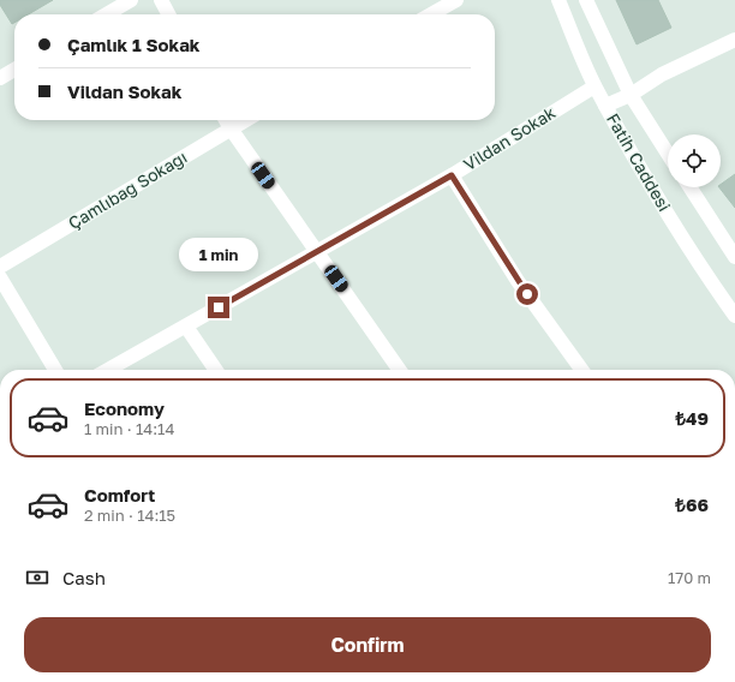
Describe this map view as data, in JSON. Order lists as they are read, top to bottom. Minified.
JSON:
{"streets":{"street":["Vildan Sokak","Fatih Caddesi","Çamlıbağ Sokağı"]},"crossings":[["Vildan Sokak","Fatih Caddesi"]],"page":{"banner":["Çamlık 1 Sokak","Vildan Sokak"],"bubble":"1 min","list":[{"name":"Economy","note":"1 min · 14:14","value":"₺49"},{"name":"Comfort","note":"2 min · 14:15","value":"₺66"}],"pay":["Cash","170 m"],"buttons":"Confirm"}}
